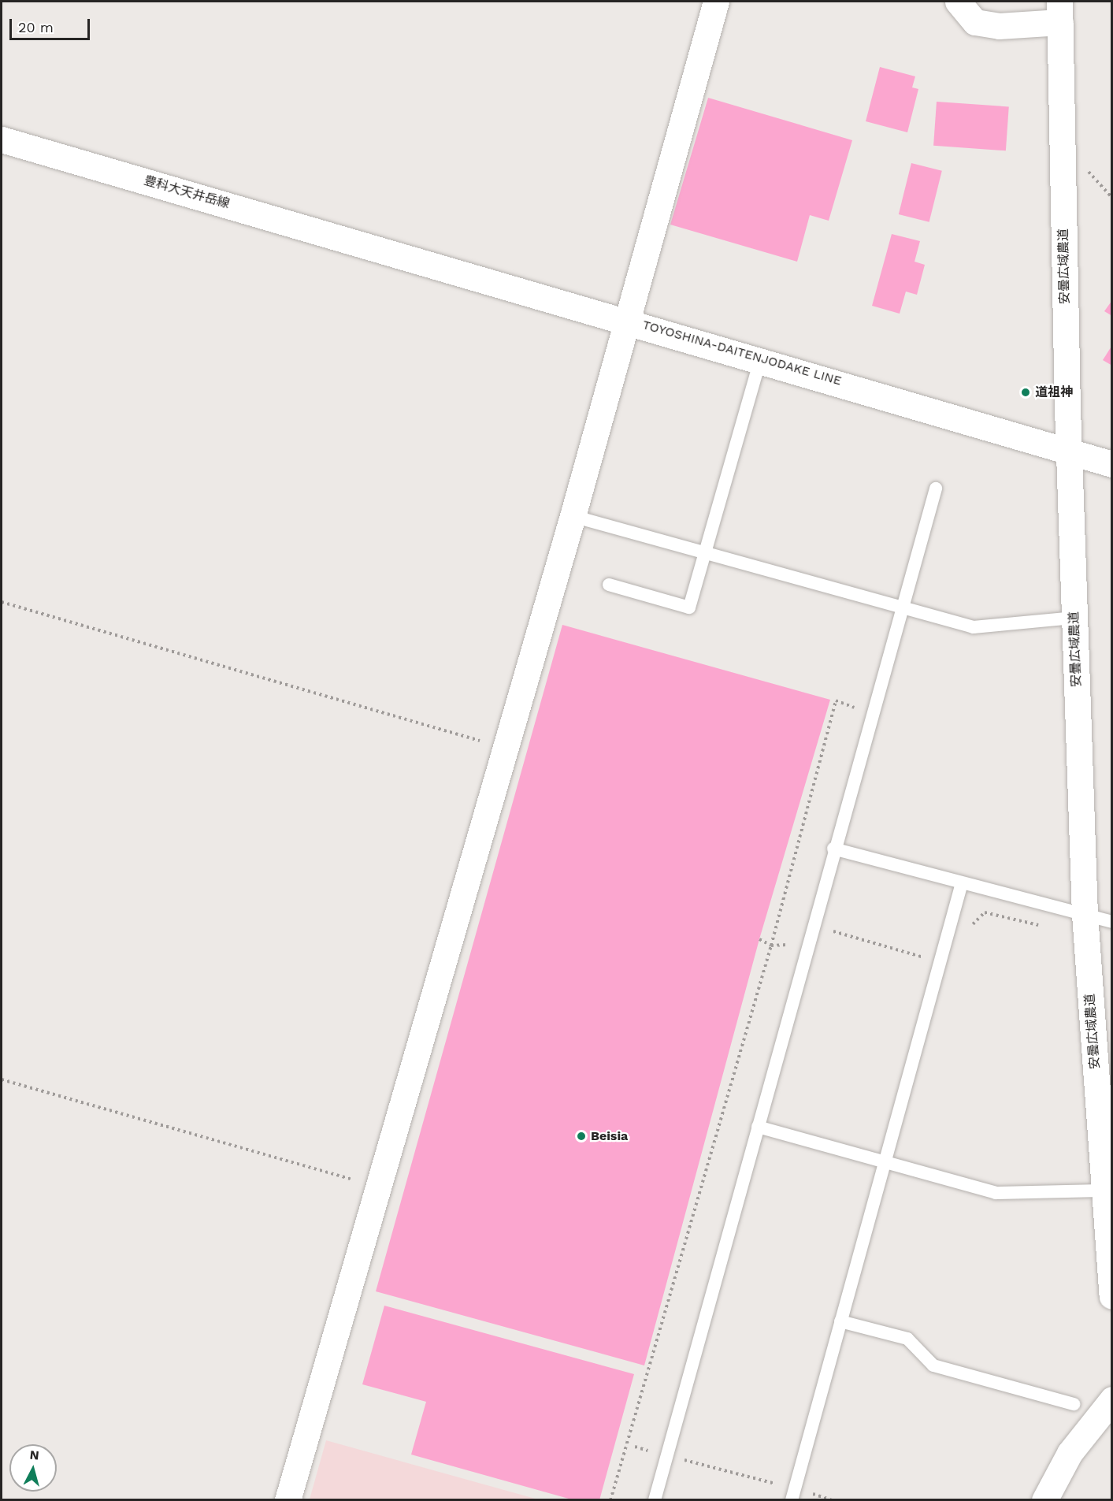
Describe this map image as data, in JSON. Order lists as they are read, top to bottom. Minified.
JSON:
{"streets":{"street":["豊科大天井岳線","安曇広域農道","TOYOSHINA-DAITENJODAKE LINE"]},"crossings":[["豊科大天井岳線","TOYOSHINA-DAITENJODAKE LINE"],["安曇広域農道","TOYOSHINA-DAITENJODAKE LINE"]],"places":["道祖神","Beisia"],"scale_bar":"20 m","north":"top"}
